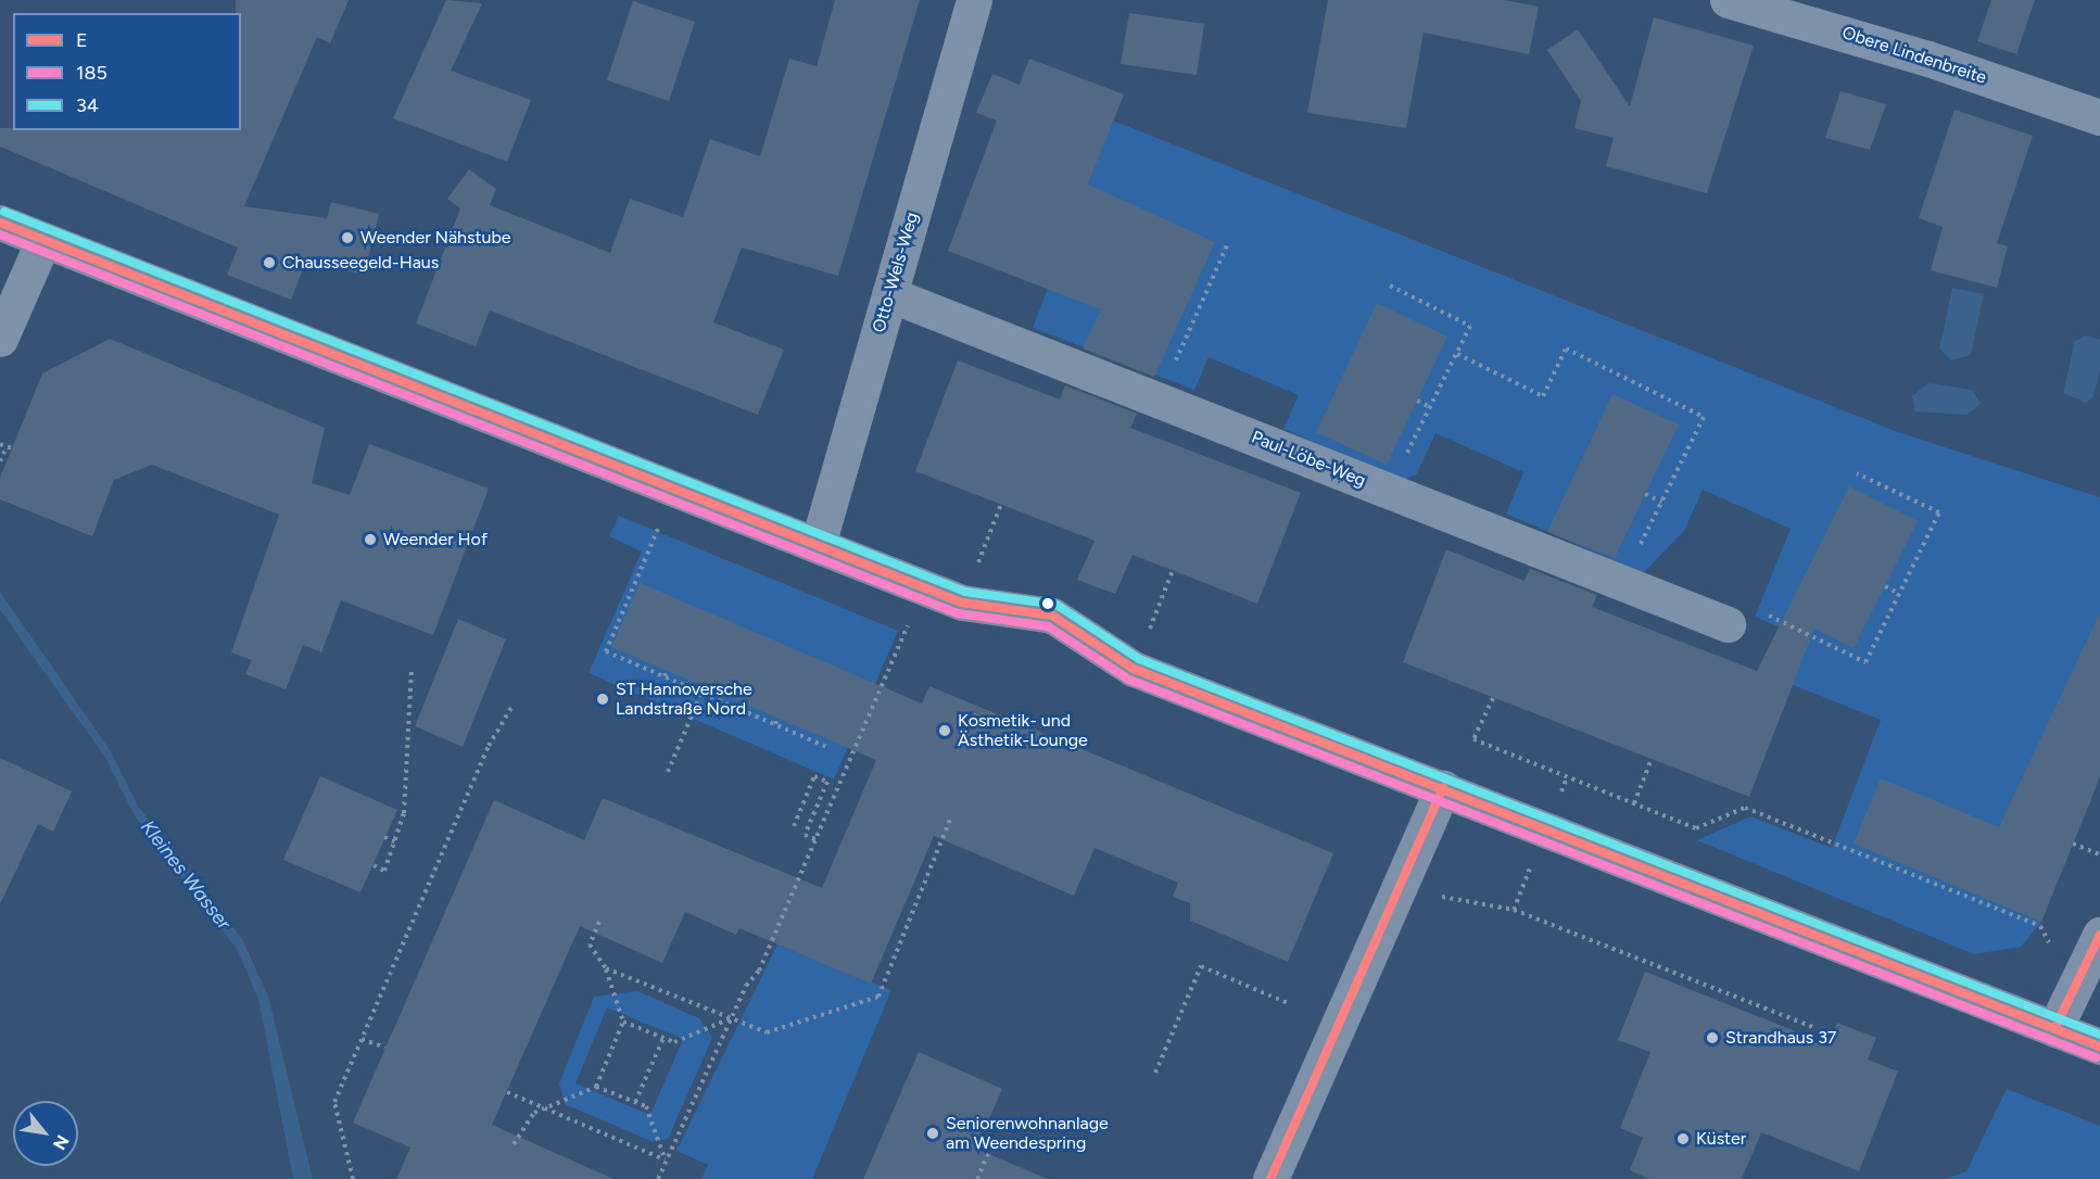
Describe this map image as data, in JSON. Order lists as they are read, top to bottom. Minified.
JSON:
{"streets":{"street":["Obere Lindenbreite","Otto-Wels-Weg","Paul-Löbe-Weg"]},"crossings":[["Otto-Wels-Weg","Paul-Löbe-Weg"]],"water":["Kleines Wasser"],"places":["Weender Nähstube","Chausseegeld-Haus","Weender Hof","ST Hannoversche Landstraße Nord","Kosmetik- und Ästhetik-Lounge","Strandhaus 37","Seniorenwohnanlage am Weendespring","Küster"],"lines":["transit line 34","transit line E","transit line 185"],"legend":["E","185","34"],"north":"bottom right"}
